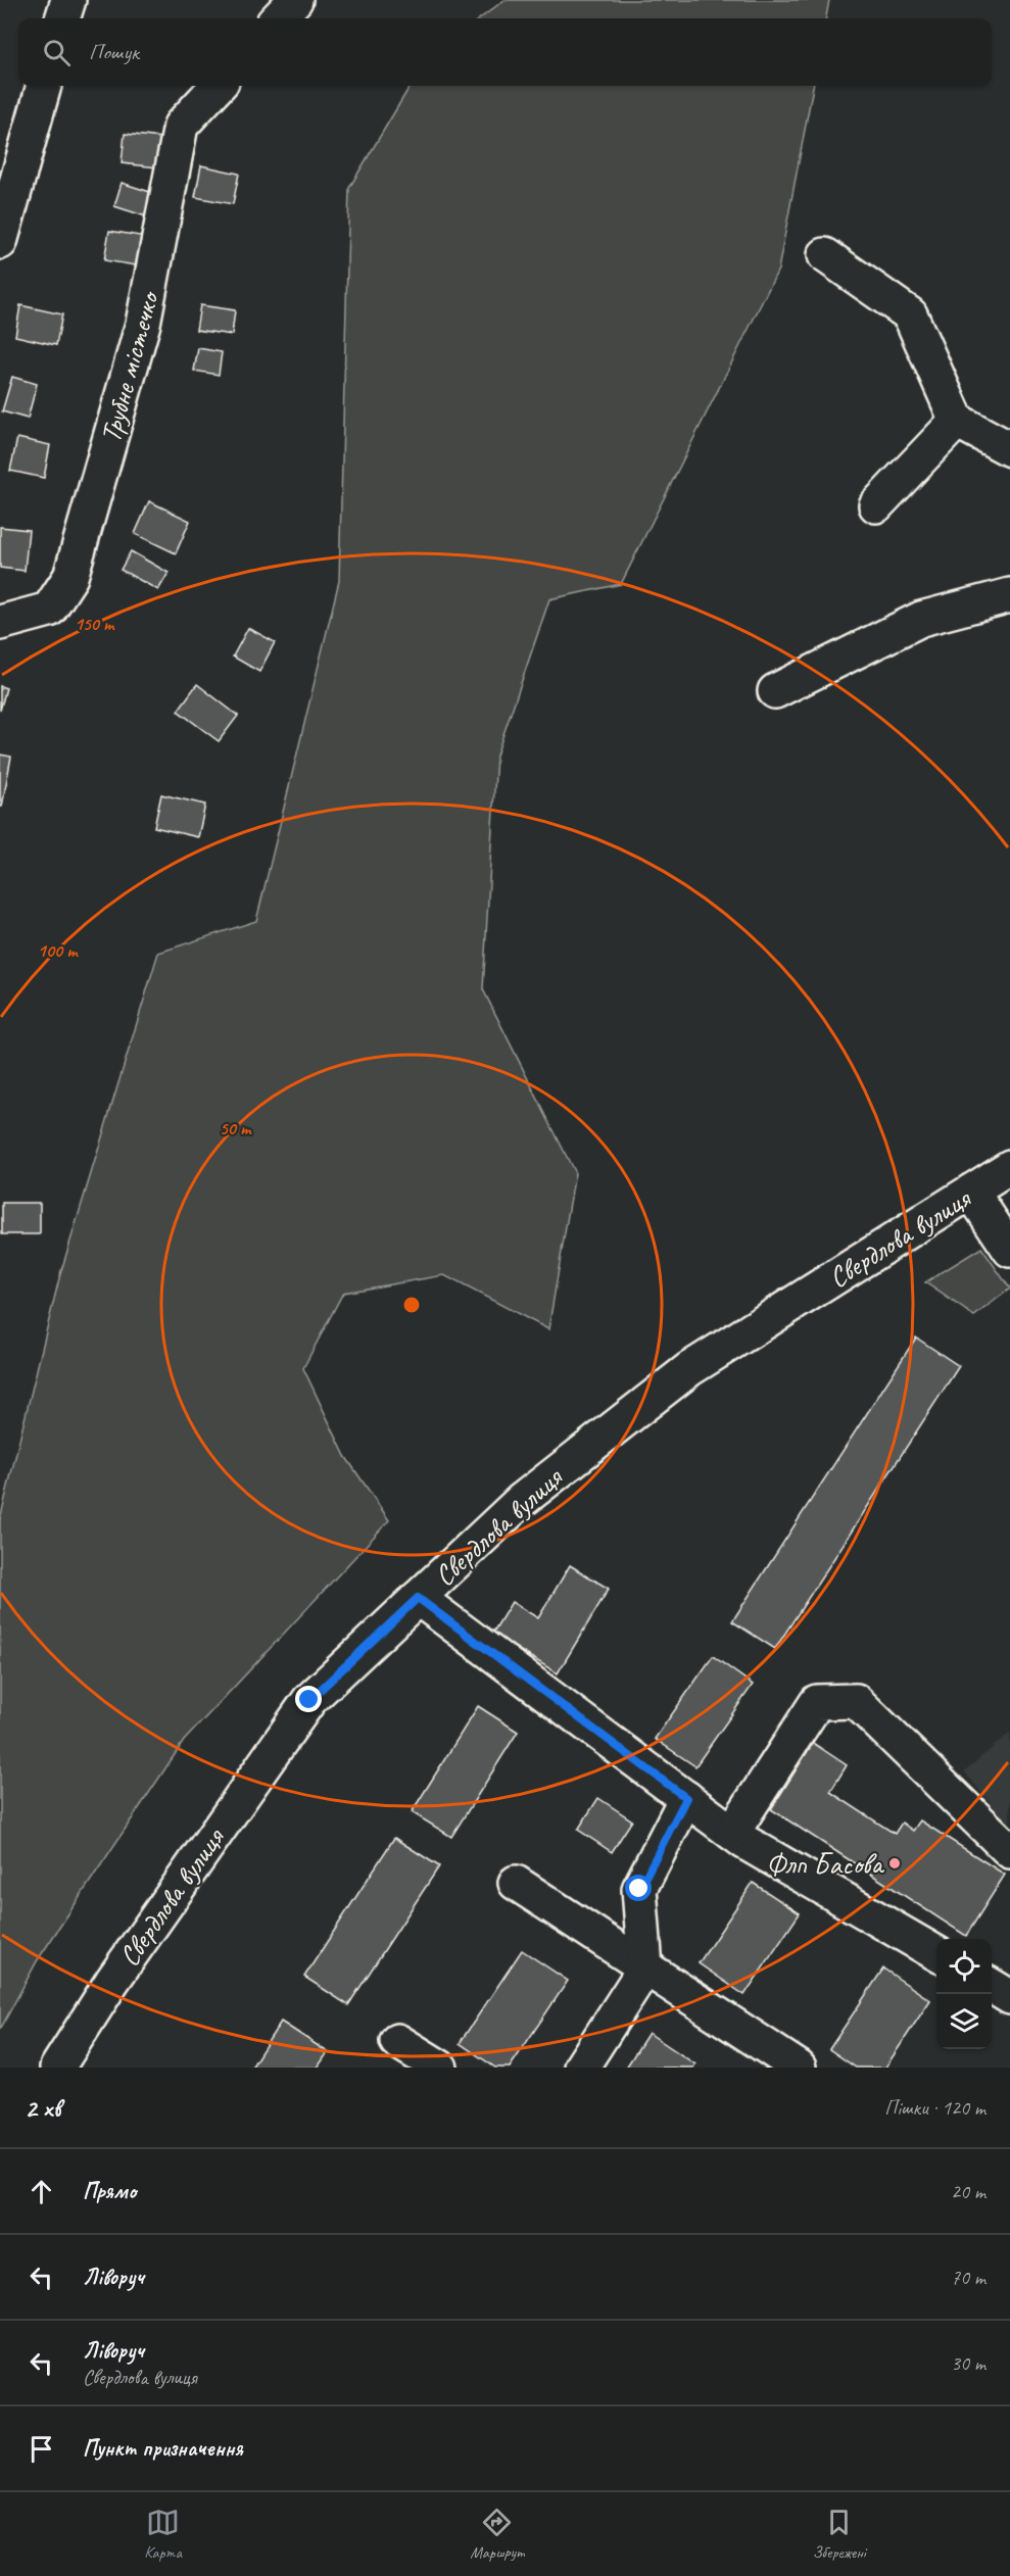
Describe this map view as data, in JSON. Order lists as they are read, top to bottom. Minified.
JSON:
{"streets":{"street":["Трубне містечко","Свердлова вулиця"]},"places":["Флп Басова"],"page":{"search":"Пошук","heading":["2 хв","Пішки · 120 m"],"list":[["Прямо","20 m"],["Ліворуч","70 m"],["Ліворуч","Свердлова вулиця","30 m"],"Пункт призначення"],"nav":["Карта","Маршрут","Збережені"]},"rings":["150 m","100 m","50 m"]}
